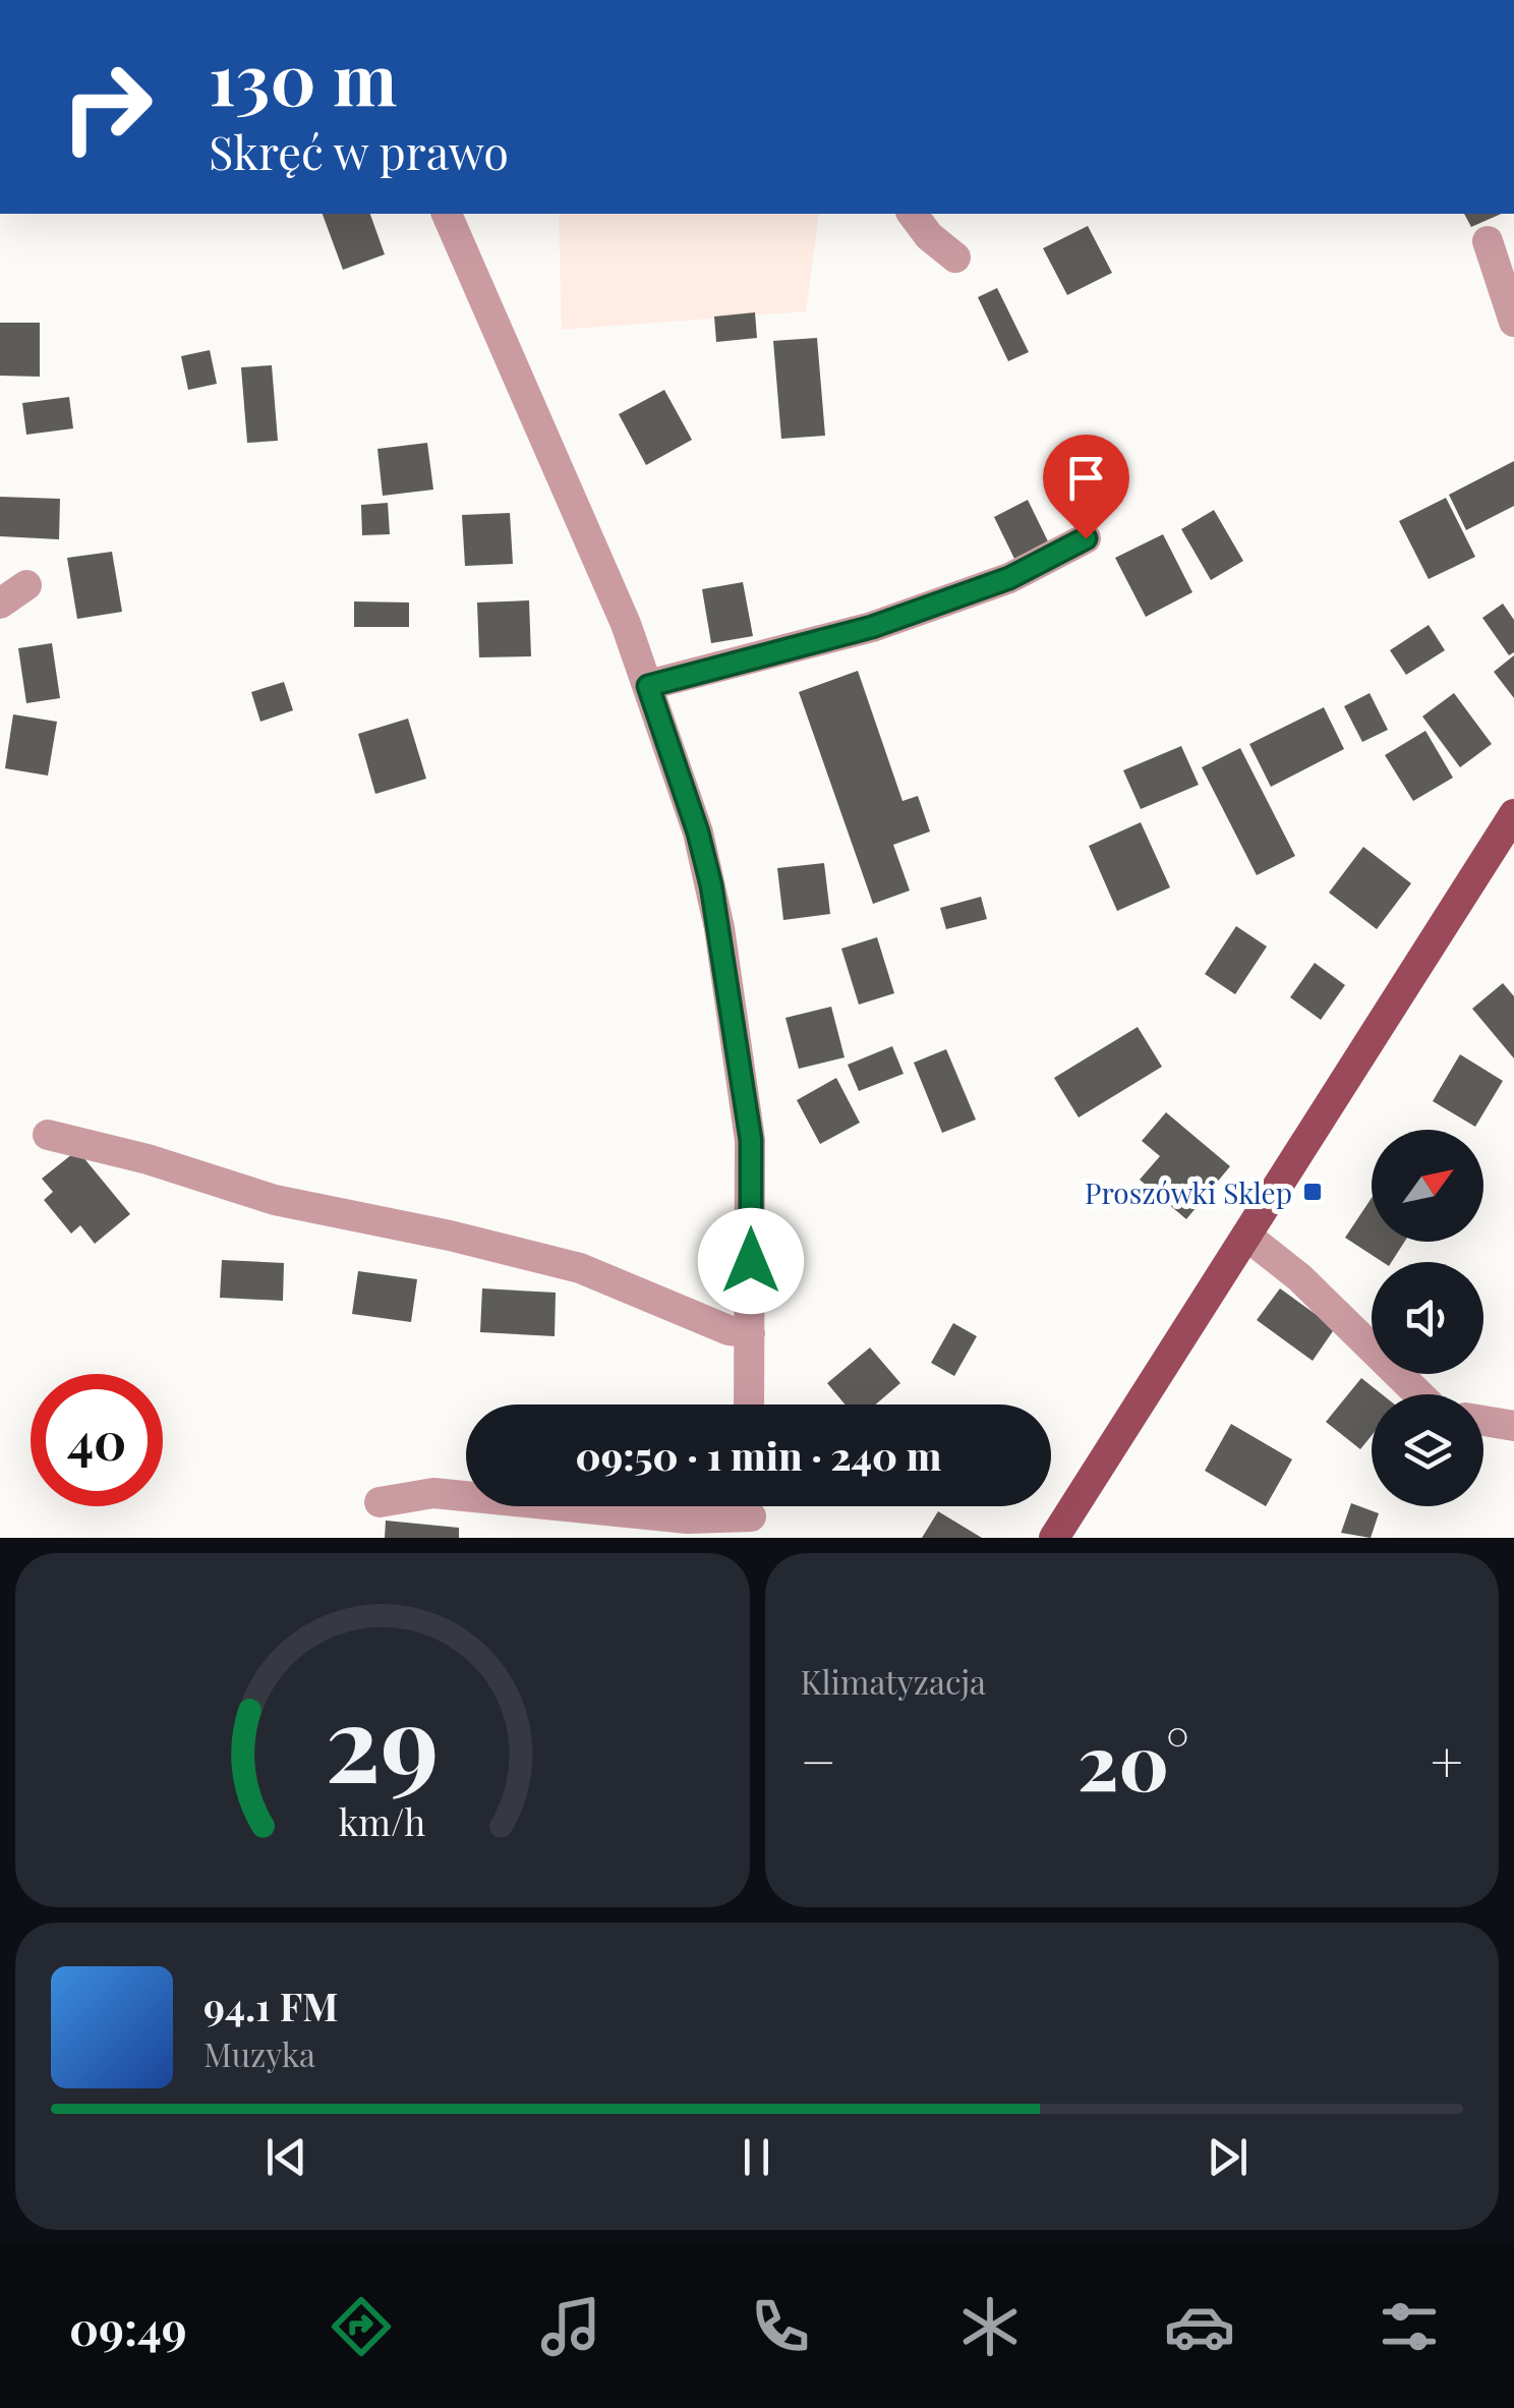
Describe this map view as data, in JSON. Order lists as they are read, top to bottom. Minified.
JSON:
{"places":{"transit":["Proszówki Sklep"]},"north":"top right","page":{"turn":["130 m","Skręć w prawo"],"limit":"40","trip":"09:50 · 1 min · 240 m","tile":"Klimatyzacja","heat":["−","20°","+"],"song":["94.1 FM","Muzyka"],"tabs":"09:49","gauge":["29","km/h"]}}
